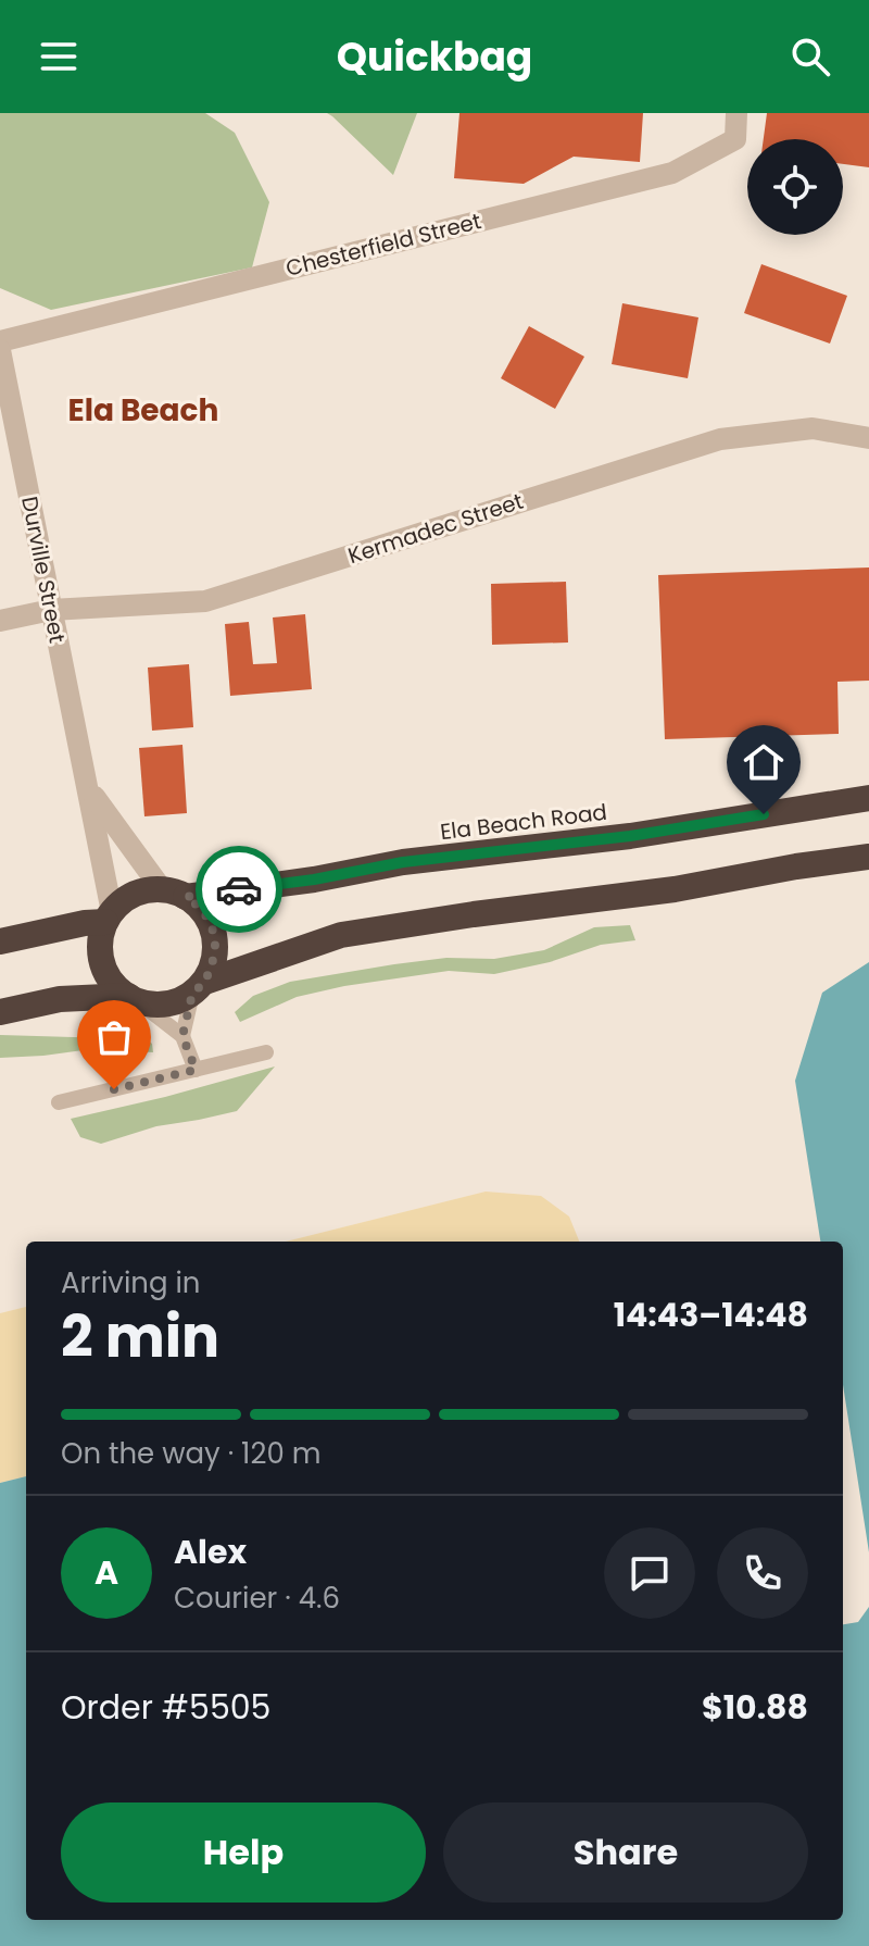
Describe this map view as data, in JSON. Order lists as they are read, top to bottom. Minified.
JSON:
{"streets":{"highway":["Ela Beach Road"],"street":["Chesterfield Street","Kermadec Street","Durville Street"]},"crossings":[["Kermadec Street","Durville Street"],["Durville Street","Ela Beach Road"]],"districts":["Ela Beach"],"page":{"header":"Quickbag","heading":["2 min","Arriving in","14:43–14:48"],"panel":["Alex","Courier · 4.6","Order #5505","$10.88"],"bar":"On the way · 120 m","round":"A","buttons":["Help","Share"]}}
